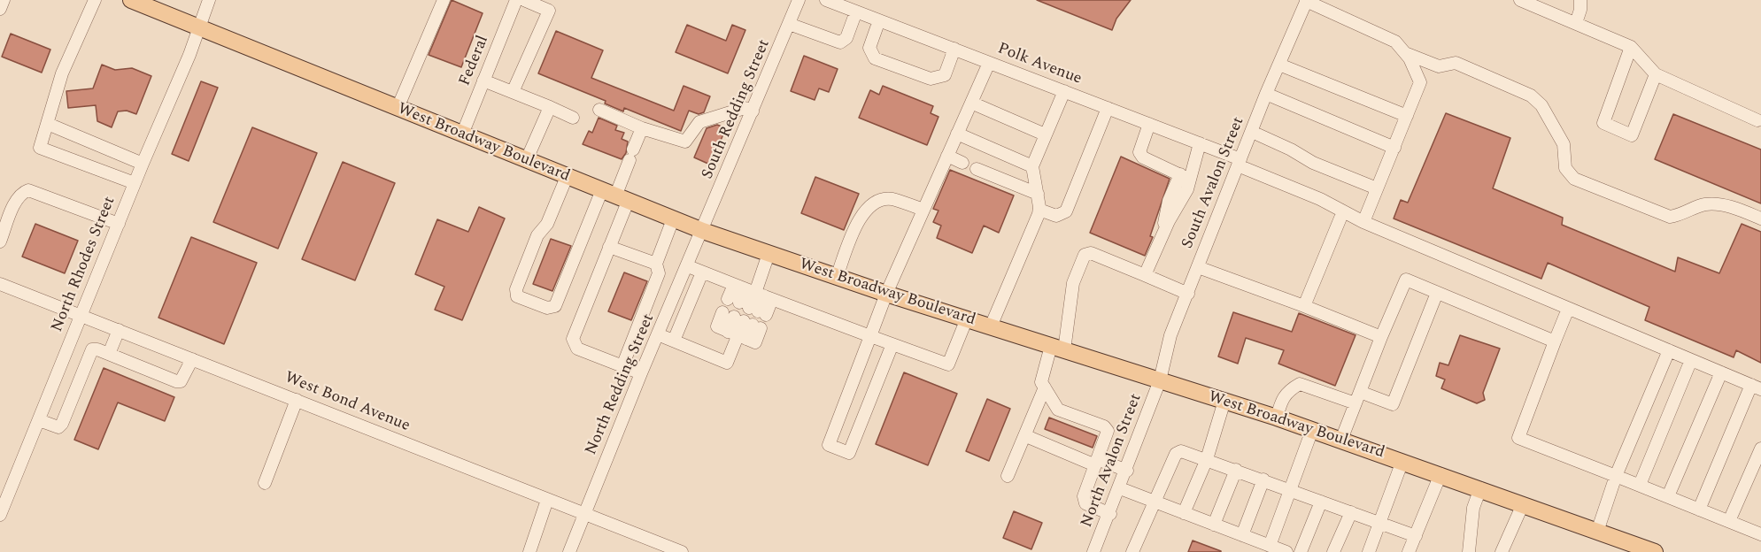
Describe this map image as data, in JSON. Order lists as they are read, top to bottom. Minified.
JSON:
{"streets":{"main road":["West Broadway Boulevard"],"street":["Federal","Polk Avenue","South Redding Street","South Avalon Street","North Rhodes Street","North Redding Street","West Bond Avenue","North Avalon Street"]},"crossings":[["Federal","West Broadway Boulevard"],["Polk Avenue","South Avalon Street"],["South Redding Street","West Broadway Boulevard"],["South Redding Street","North Redding Street"],["West Broadway Boulevard","South Avalon Street"],["West Broadway Boulevard","North Rhodes Street"],["West Broadway Boulevard","North Redding Street"],["West Broadway Boulevard","North Avalon Street"],["South Avalon Street","North Avalon Street"],["North Rhodes Street","West Bond Avenue"],["North Redding Street","West Bond Avenue"]]}
